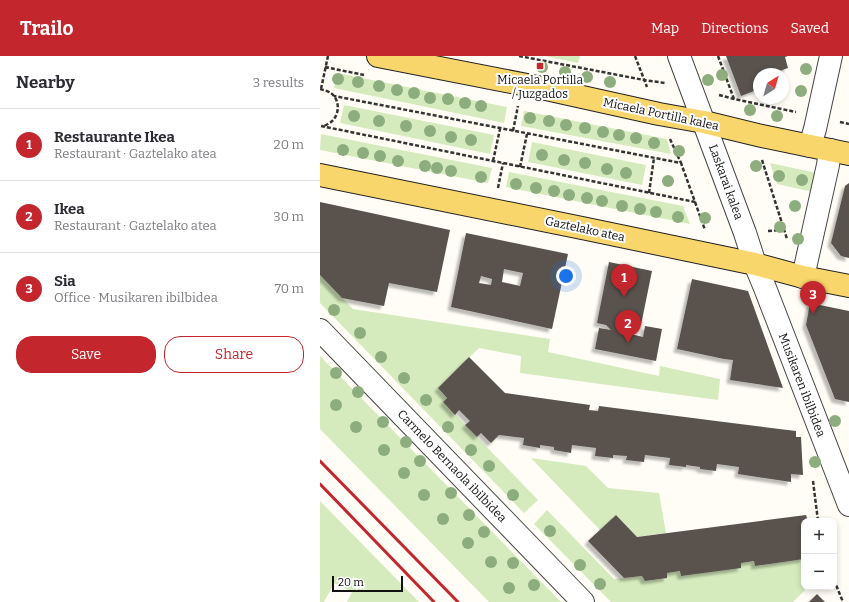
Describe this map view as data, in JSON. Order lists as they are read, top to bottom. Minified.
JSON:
{"streets":{"main road":["Micaela Portilla kalea","Gaztelako atea"],"street":["Laskarai kalea","Musikaren ibilbidea","Carmelo Bernaola ibilbidea"]},"crossings":[["Micaela Portilla kalea","Laskarai kalea"],["Laskarai kalea","Gaztelako atea"],["Laskarai kalea","Musikaren ibilbidea"],["Gaztelako atea","Musikaren ibilbidea"]],"places":{"transit":["Micaela Portilla / Juzgados"]},"scale_bar":"20 m","north":"top right","page":{"header":"Trailo","nav":["Map","Directions","Saved"],"heading":["Nearby","3 results"],"list":[{"mark":"1","name":"Restaurante Ikea","note":"Restaurant · Gaztelako atea","value":"20 m"},{"mark":"2","name":"Ikea","note":"Restaurant · Gaztelako atea","value":"30 m"},{"mark":"3","name":"Sia","note":"Office · Musikaren ibilbidea","value":"70 m"}],"pins":["1","3","2"],"buttons":["Save","Share"],"map_buttons":["+","−"],"scale":"20 m"}}
